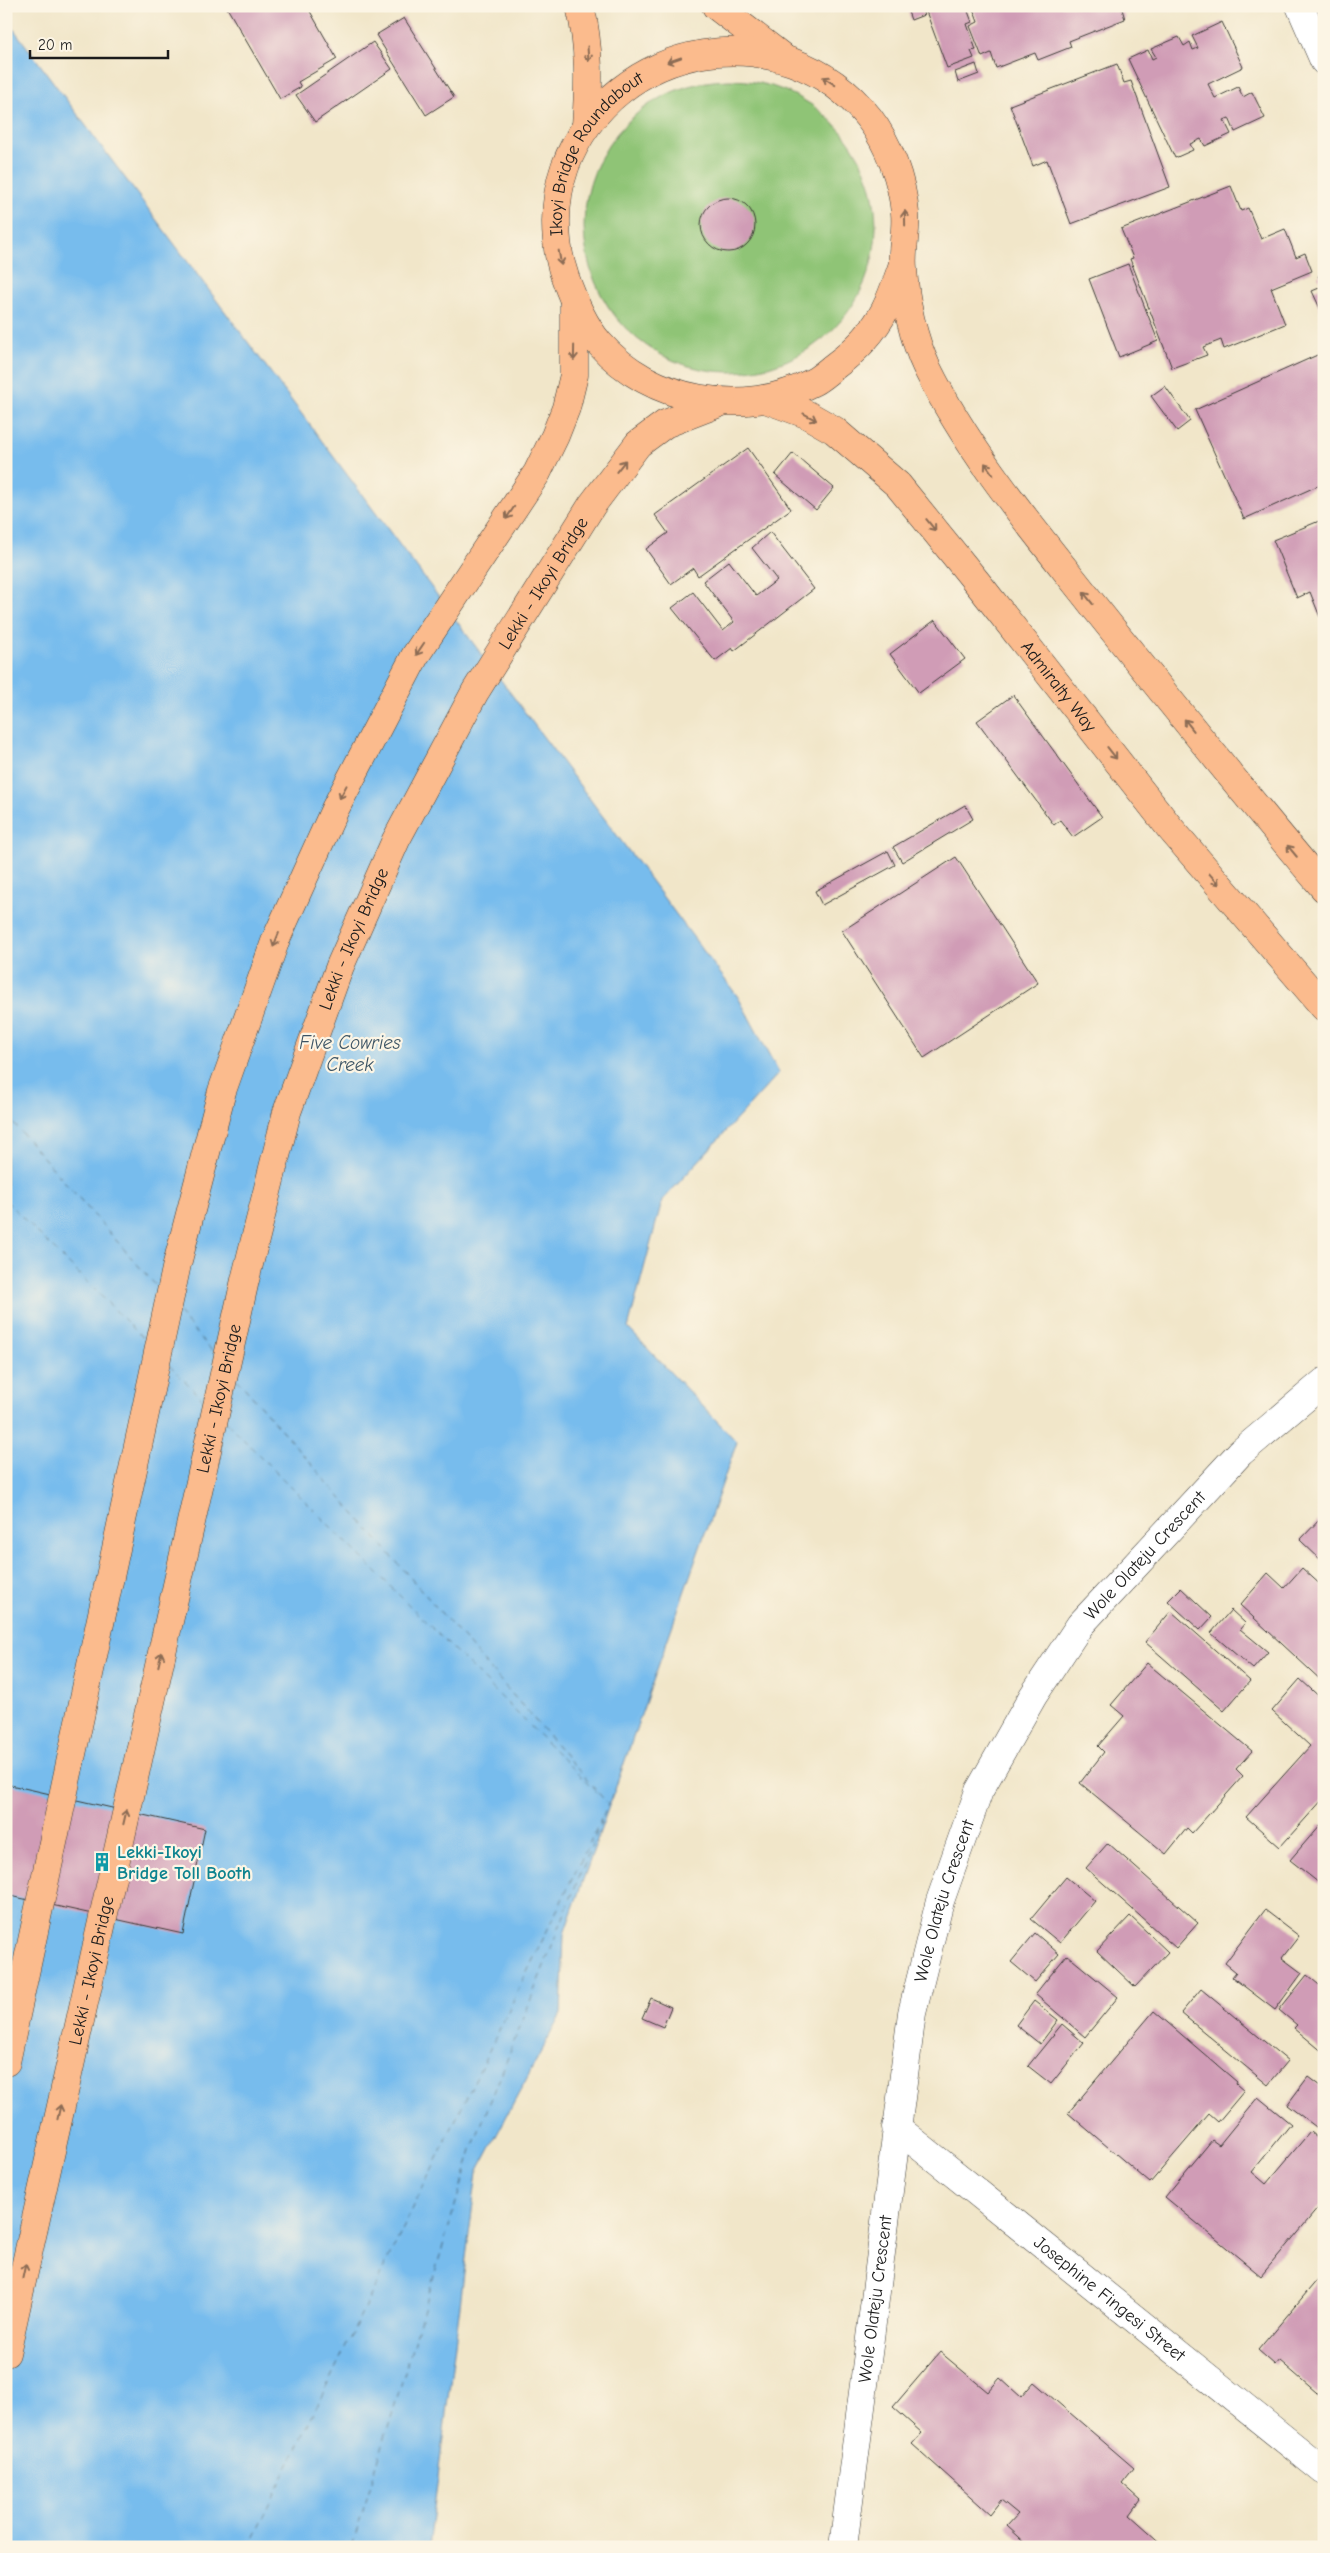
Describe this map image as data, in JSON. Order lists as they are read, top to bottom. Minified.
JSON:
{"streets":{"main road":["Ikoyi Bridge Roundabout","Lekki - Ikoyi Bridge","Admiralty Way"],"street":["Wole Olateju Crescent","Josephine Fingesi Street"]},"crossings":[["Ikoyi Bridge Roundabout","Lekki - Ikoyi Bridge"],["Ikoyi Bridge Roundabout","Admiralty Way"],["Wole Olateju Crescent","Josephine Fingesi Street"]],"water":["Five Cowries Creek"],"places":{"building":["Lekki-Ikoyi Bridge Toll Booth"]},"scale_bar":"20 m"}
